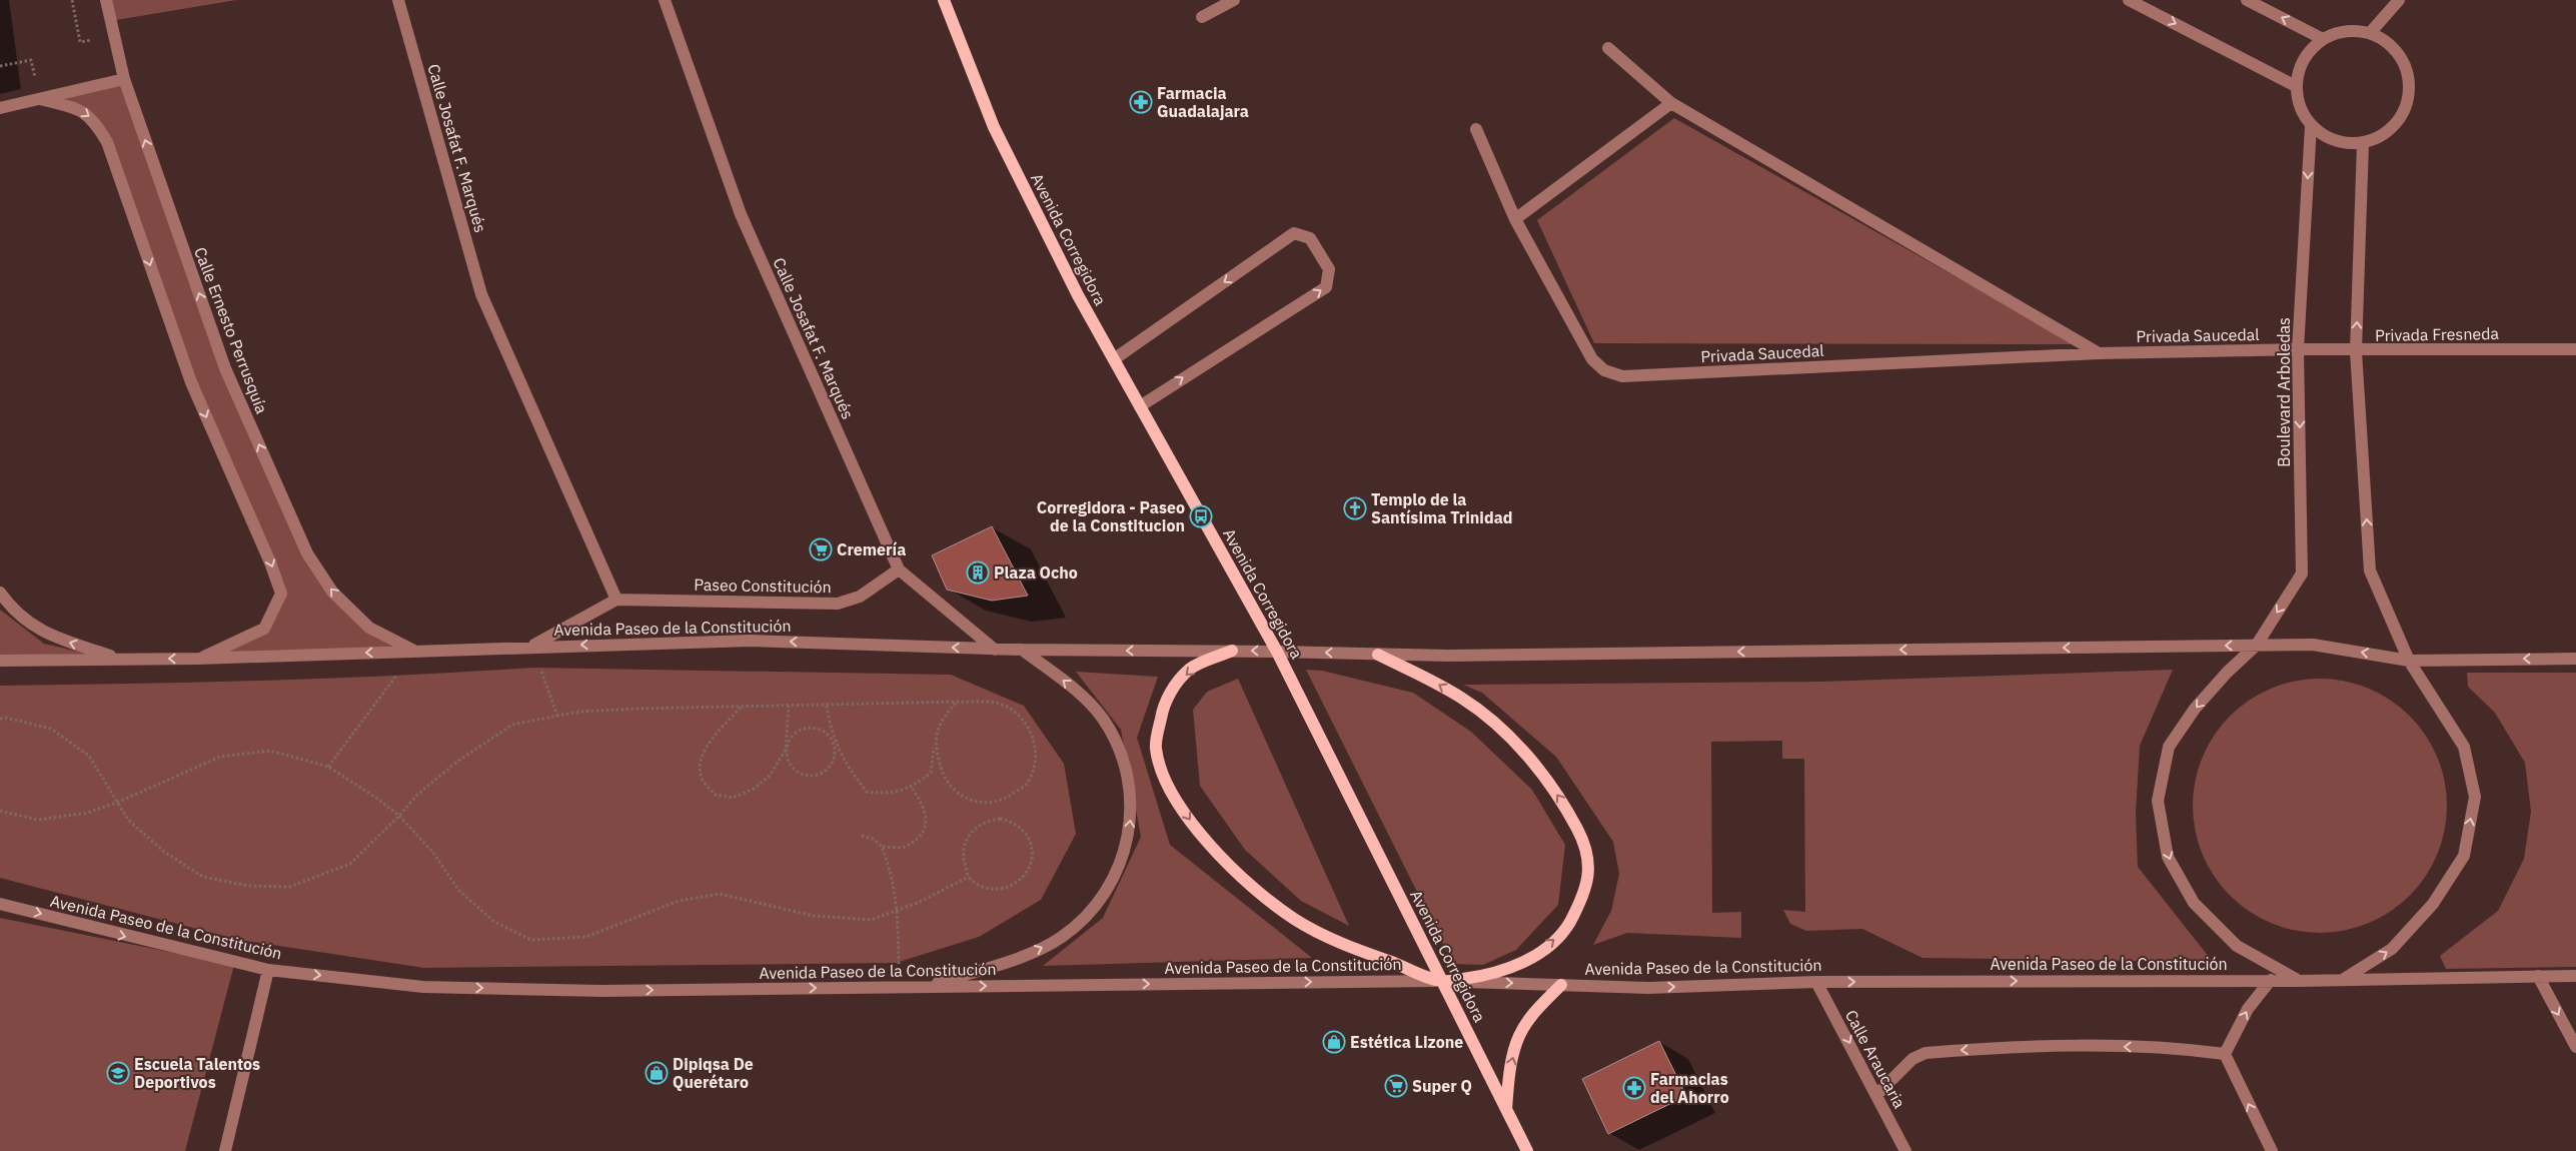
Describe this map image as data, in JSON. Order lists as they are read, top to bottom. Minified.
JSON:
{"streets":{"main road":["Avenida Corregidora"],"street":["Calle Josafat F. Marqués","Calle Ernesto Perrusquía","Privada Fresneda","Privada Saucedal","Boulevard Arboledas","Paseo Constitución","Avenida Paseo de la Constitución","Calle Araucaria"]},"crossings":[["Calle Josafat F. Marqués","Paseo Constitución"],["Calle Josafat F. Marqués","Avenida Paseo de la Constitución"],["Avenida Corregidora","Avenida Paseo de la Constitución"],["Calle Ernesto Perrusquía","Avenida Paseo de la Constitución"],["Privada Fresneda","Privada Saucedal"],["Privada Fresneda","Boulevard Arboledas"],["Privada Saucedal","Boulevard Arboledas"],["Boulevard Arboledas","Avenida Paseo de la Constitución"],["Avenida Paseo de la Constitución","Calle Araucaria"]],"one_way":["Calle Ernesto Perrusquía","Calle Araucaria"],"places":{"pharmacy":["Farmacia Guadalajara","Farmacias del Ahorro"],"church":["Templo de la Santísima Trinidad"],"bus stop":["Corregidora - Paseo de la Constitucion"],"supermarket":["Cremería","Super Q"],"building":["Plaza Ocho"],"shop":["Estética Lizone","Dipiqsa De Querétaro"],"school or university":["Escuela Talentos Deportivos"]}}
